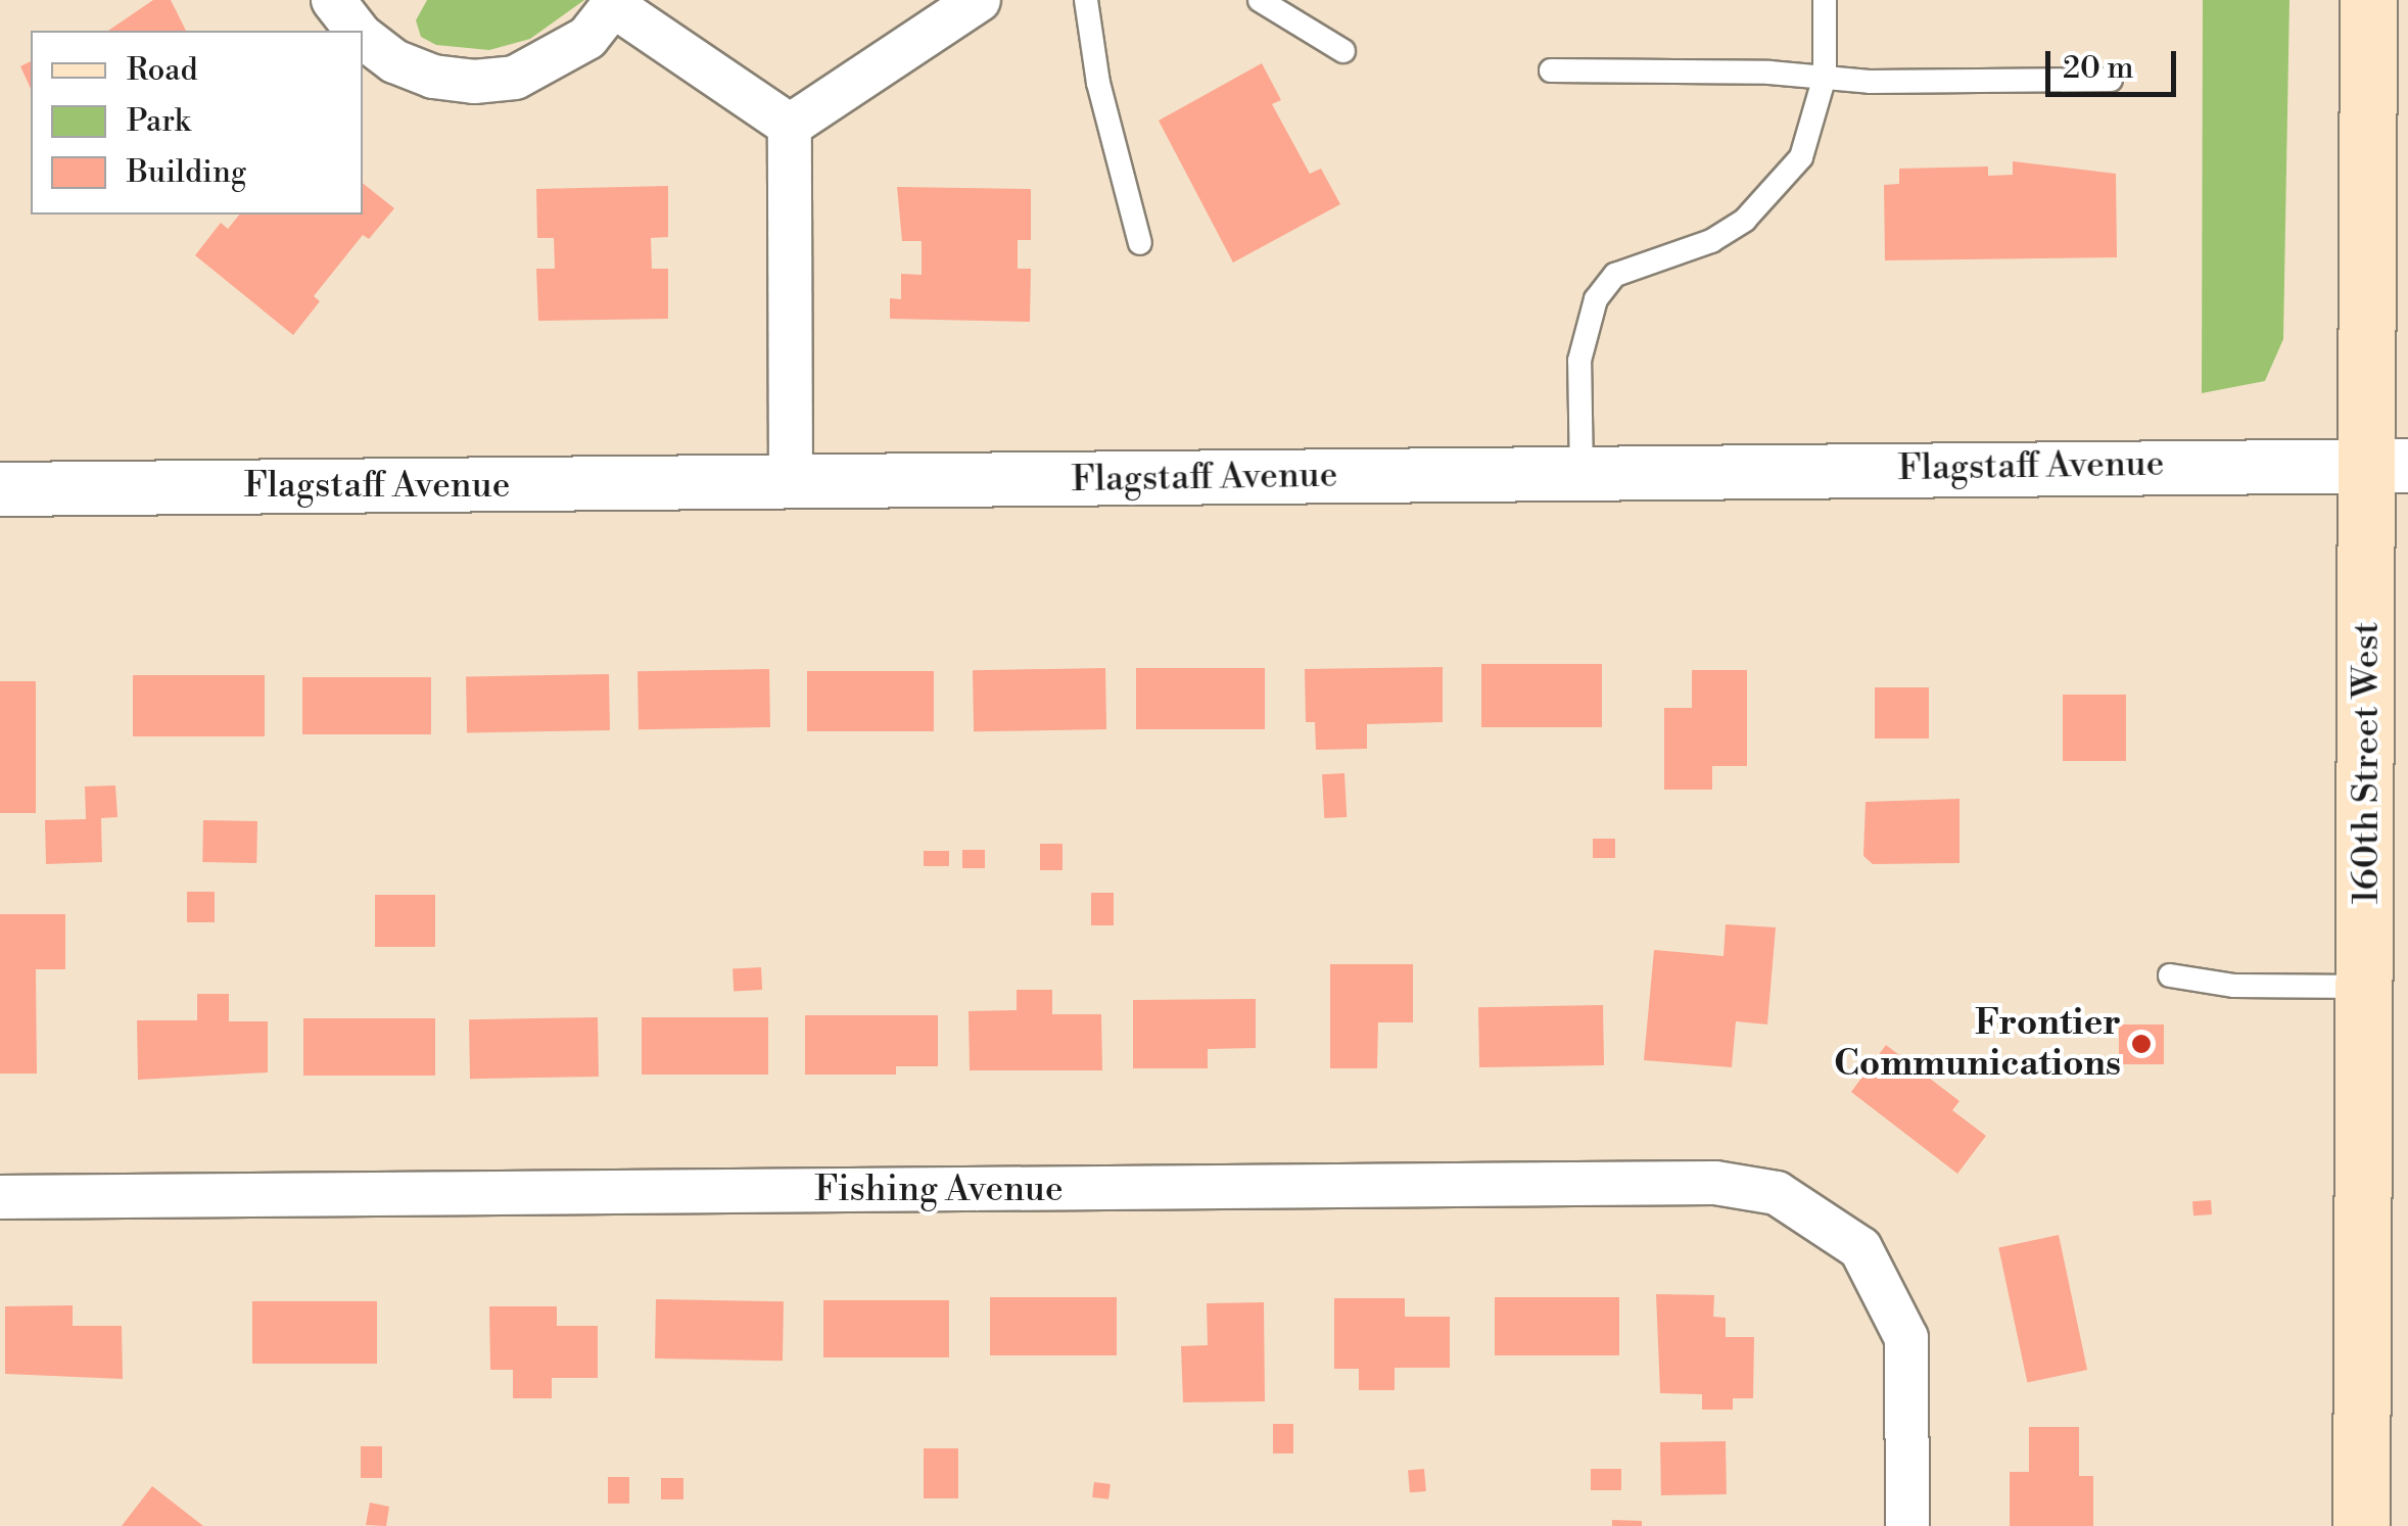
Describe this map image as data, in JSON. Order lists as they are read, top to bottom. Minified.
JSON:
{"streets":{"main road":["160th Street West"],"street":["Flagstaff Avenue","Fishing Avenue"]},"crossings":[["Flagstaff Avenue","160th Street West"]],"places":["Frontier Communications"],"legend":["Road","Park","Building"],"scale_bar":"20 m"}
